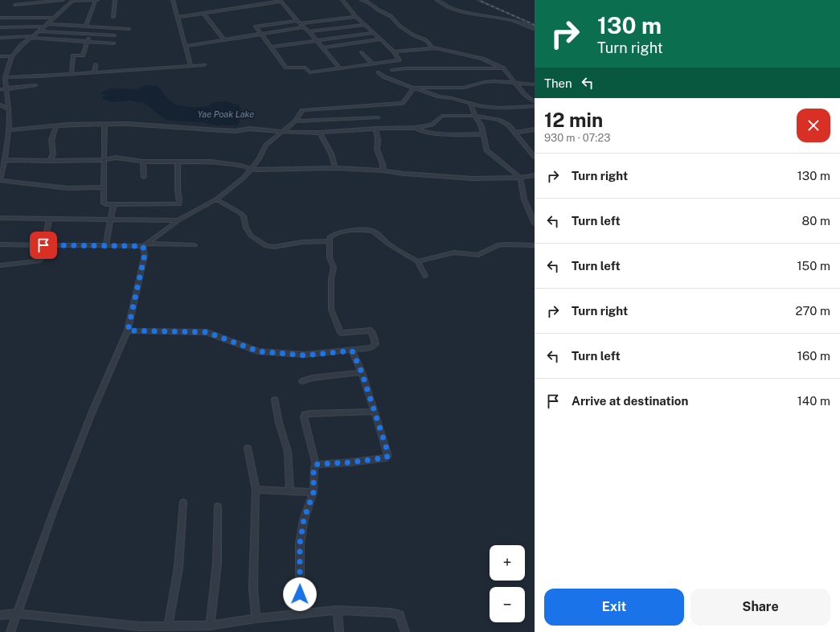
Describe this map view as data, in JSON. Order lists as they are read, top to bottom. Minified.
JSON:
{"water":["Yae Poak Lake"],"page":{"turn":["130 m","Turn right"],"then":"Then","heading":["12 min","930 m · 07:23"],"list":[{"name":"Turn right","value":"130 m"},{"name":"Turn left","value":"80 m"},{"name":"Turn left","value":"150 m"},{"name":"Turn right","value":"270 m"},{"name":"Turn left","value":"160 m"},{"name":"Arrive at destination","value":"140 m"}],"map_buttons":["+","−"],"buttons":["Exit","Share"]}}
